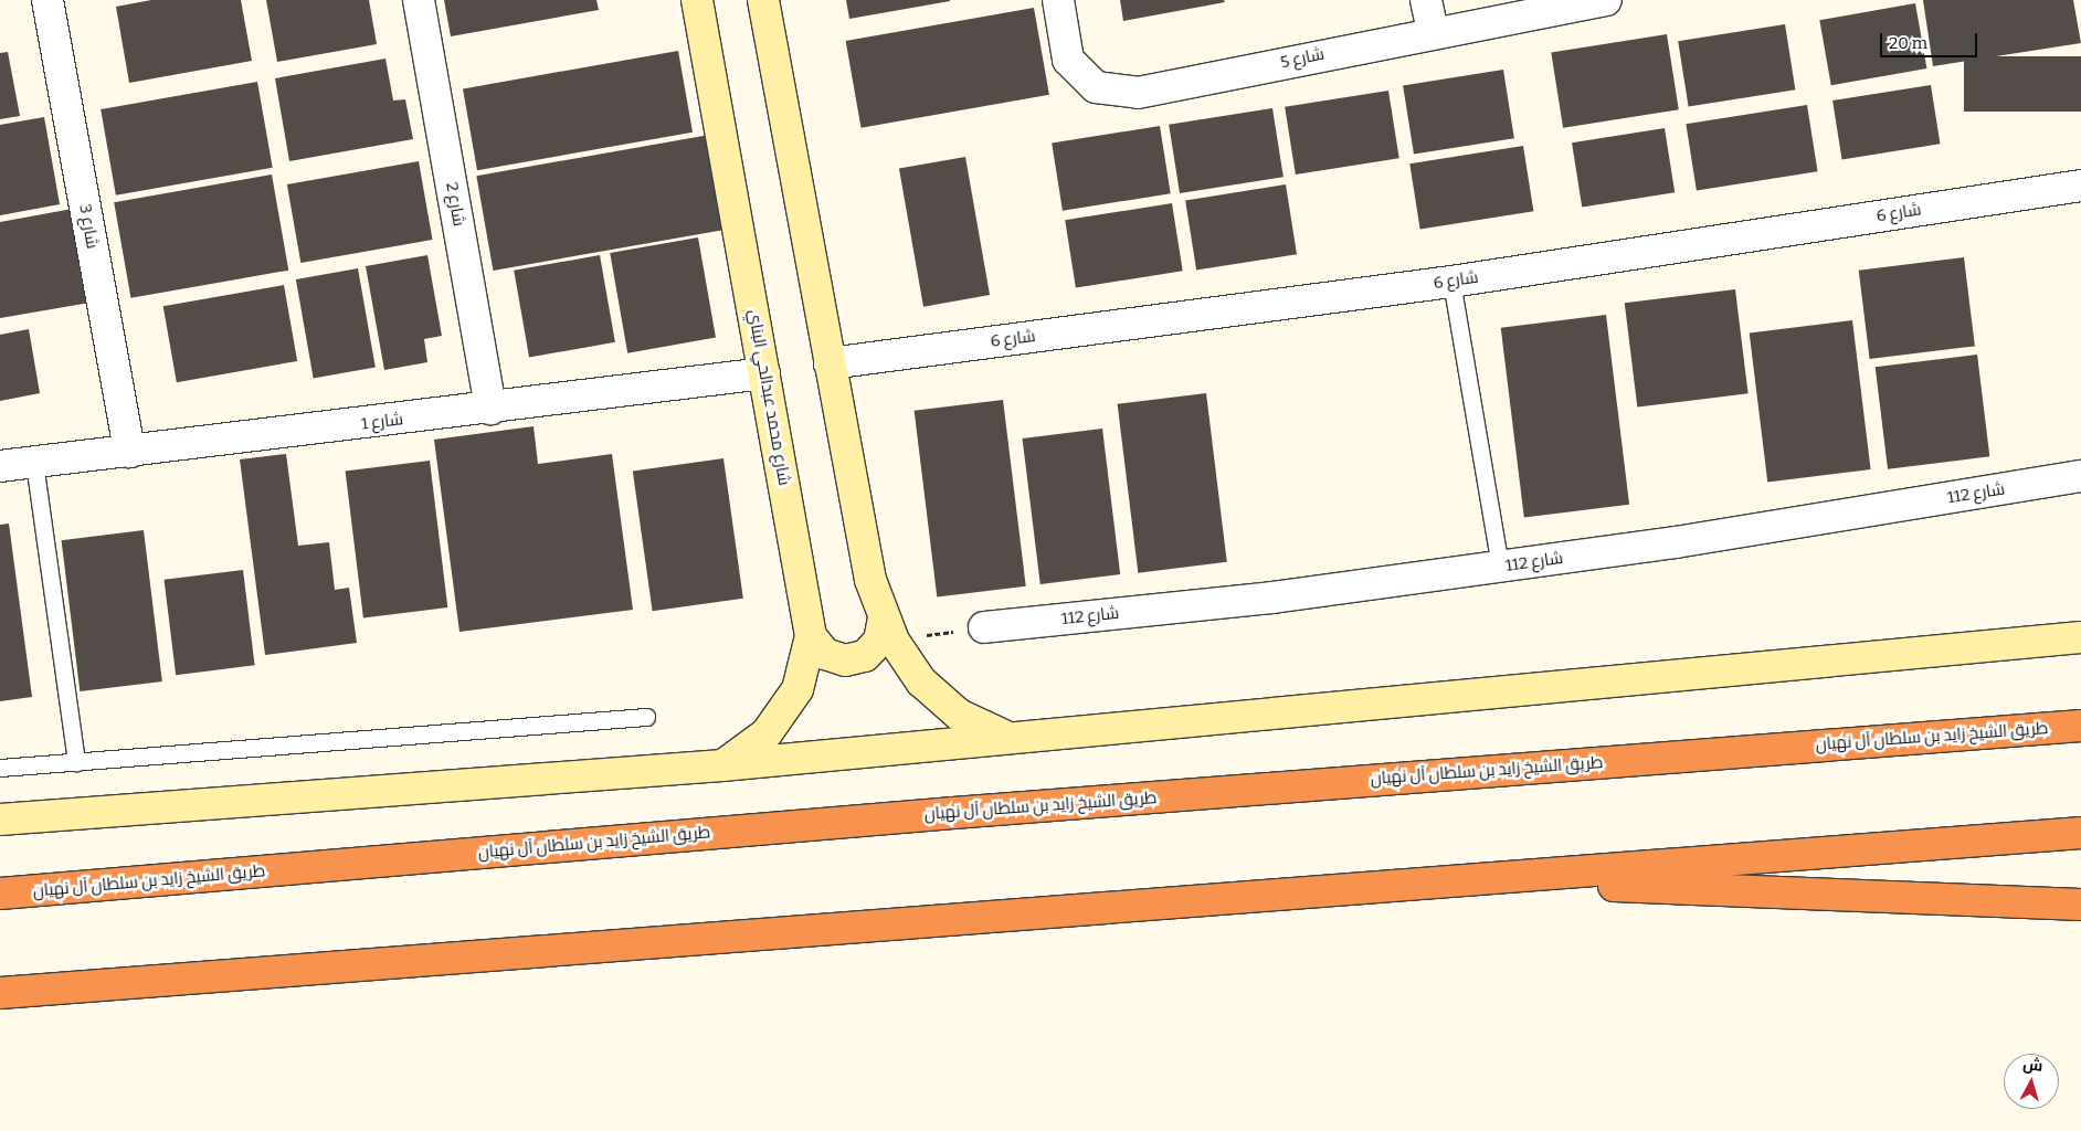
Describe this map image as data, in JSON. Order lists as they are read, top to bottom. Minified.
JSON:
{"streets":{"highway":["طريق الشيخ زايد بن سلطان آل نهيان"],"main road":["شارع محمد عبدالحي البناي"],"street":["شارع 5","شارع 2","شارع 6","شارع 3","شارع 1","شارع 112"]},"crossings":[["شارع 2","شارع 1"],["شارع 3","شارع 1"],["شارع محمد عبدالحي البناي","شارع 1"]],"scale_bar":"20 m","north":"top"}
